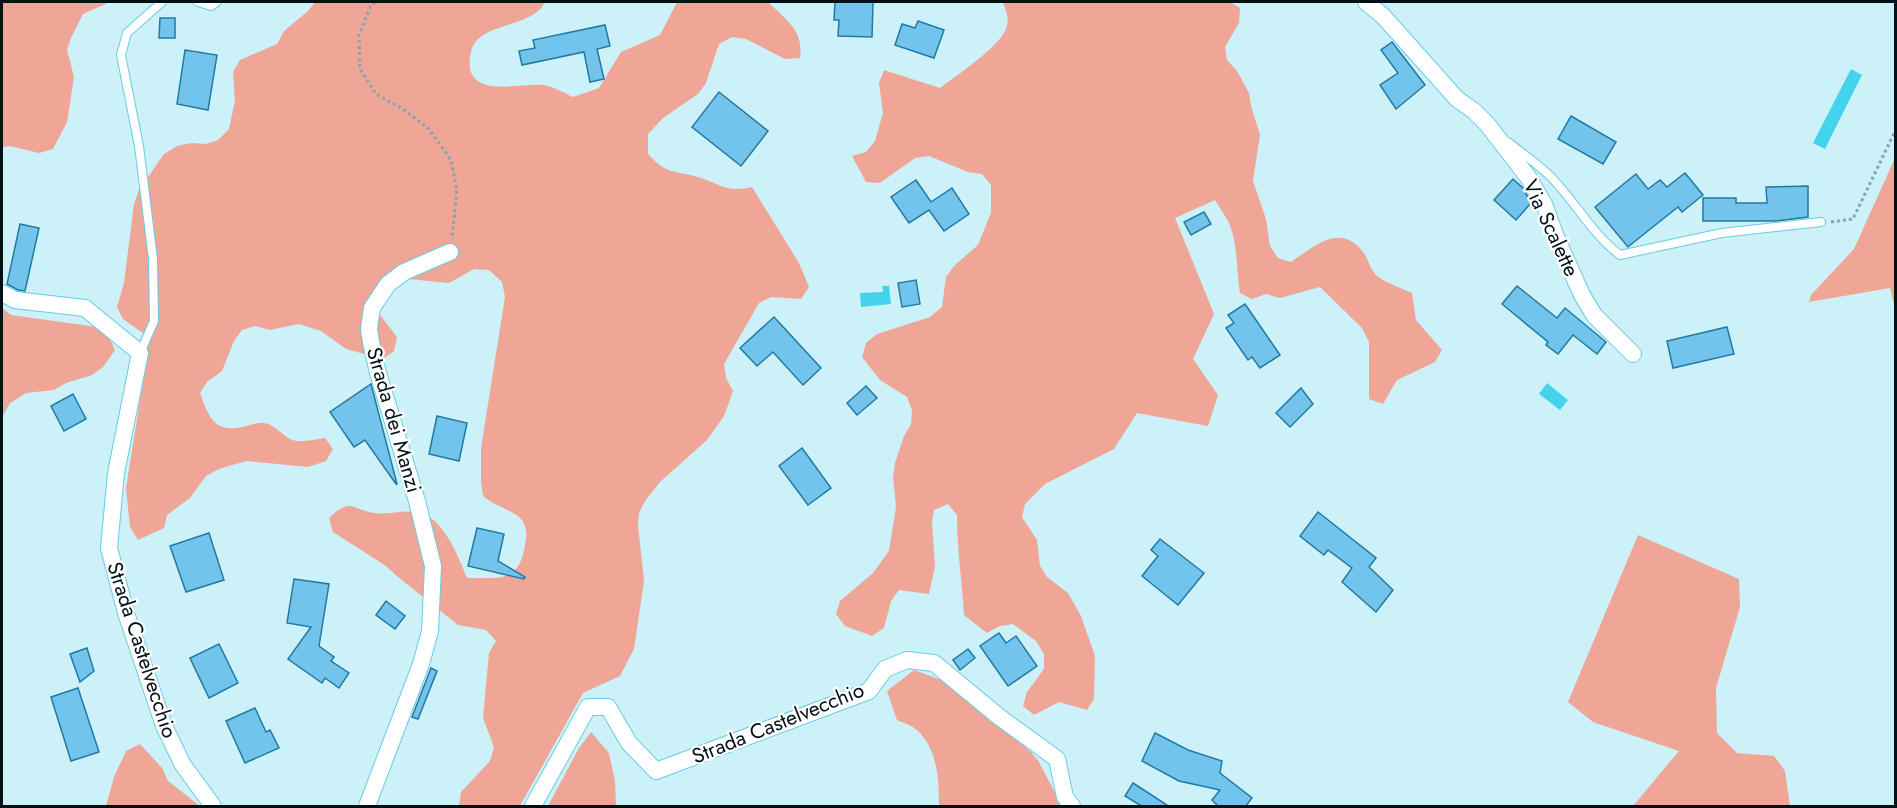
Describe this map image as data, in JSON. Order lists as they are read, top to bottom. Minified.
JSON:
{"streets":{"street":["Via Scalette","Strada dei Manzi","Strada Castelvecchio"]}}
